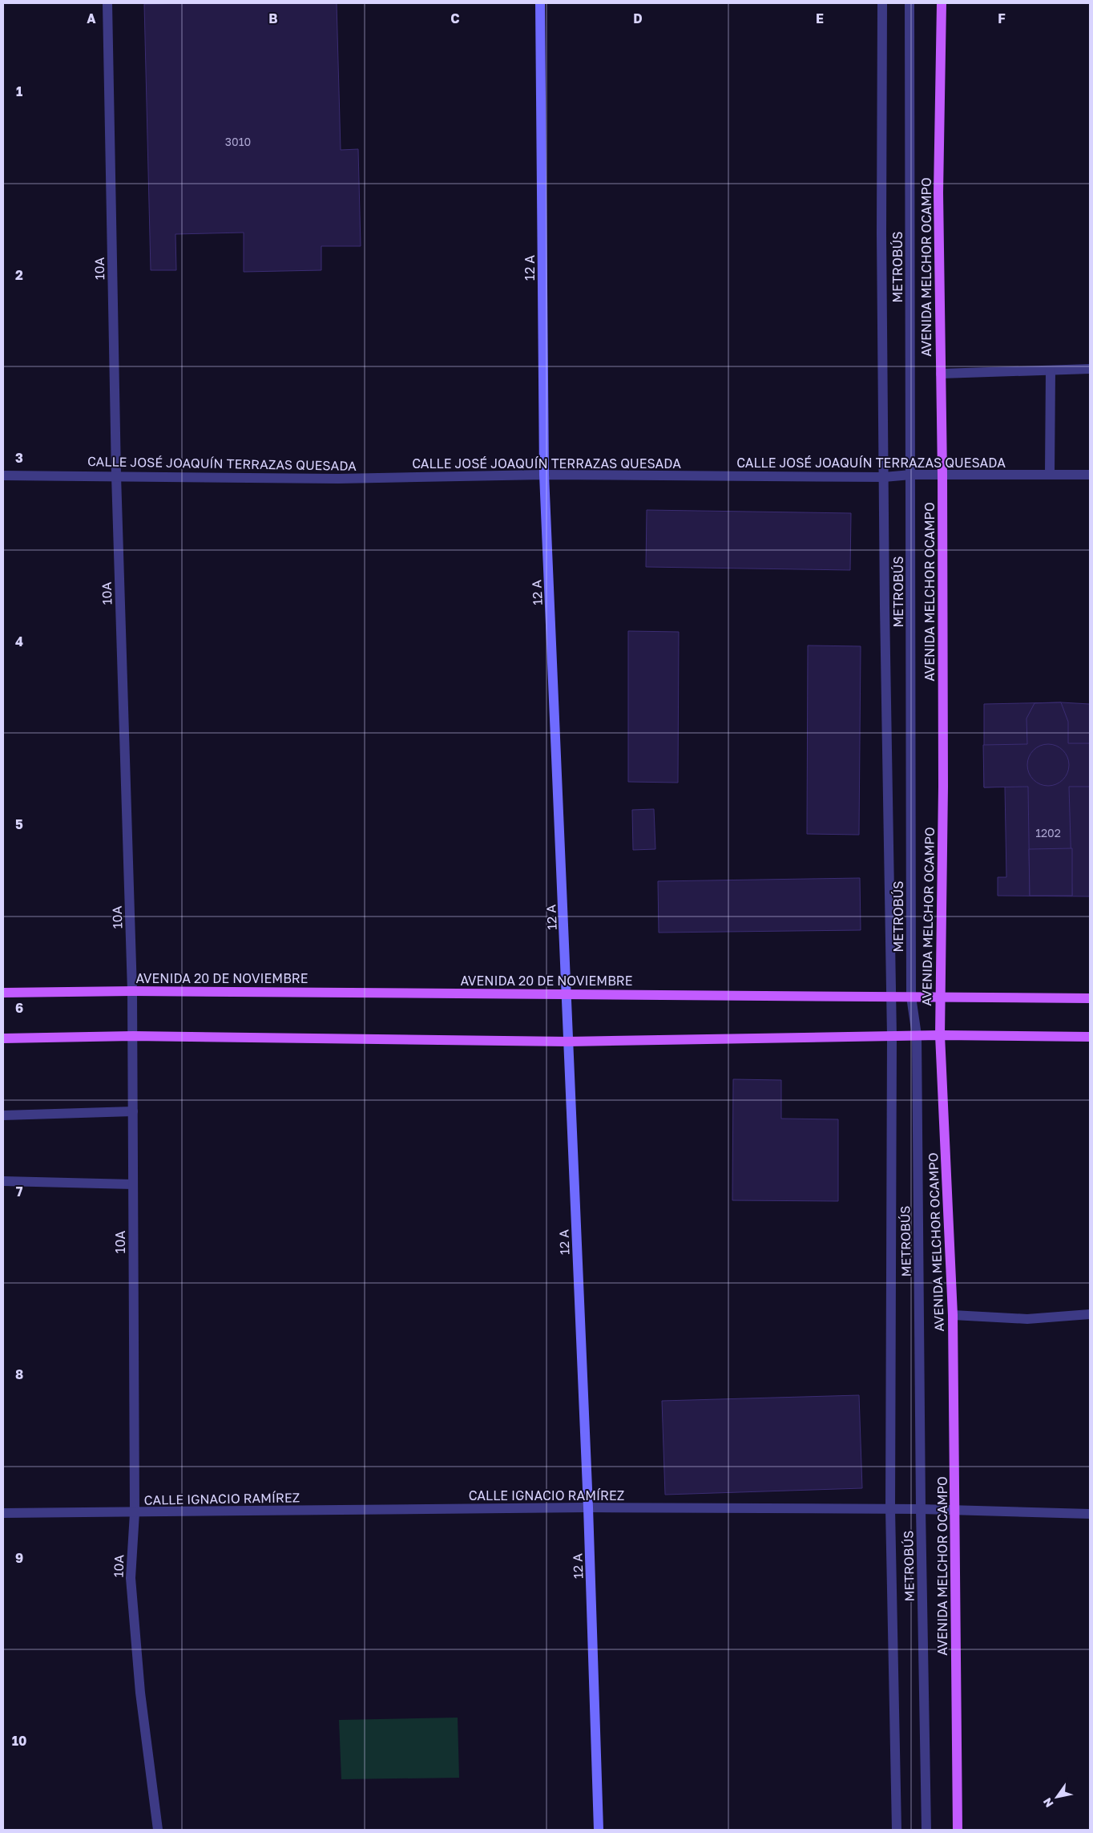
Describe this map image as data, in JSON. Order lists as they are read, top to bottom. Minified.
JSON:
{"streets":{"main road":["AVENIDA MELCHOR OCAMPO","12 A","AVENIDA 20 DE NOVIEMBRE"],"street":["METROBÚS","10A","CALLE JOSÉ JOAQUÍN TERRAZAS QUESADA","CALLE IGNACIO RAMÍREZ"]},"crossings":[["METROBÚS","CALLE JOSÉ JOAQUÍN TERRAZAS QUESADA"],["METROBÚS","AVENIDA 20 DE NOVIEMBRE"],["METROBÚS","CALLE IGNACIO RAMÍREZ"],["AVENIDA MELCHOR OCAMPO","CALLE JOSÉ JOAQUÍN TERRAZAS QUESADA"],["AVENIDA MELCHOR OCAMPO","AVENIDA 20 DE NOVIEMBRE"],["AVENIDA MELCHOR OCAMPO","CALLE IGNACIO RAMÍREZ"],["12 A","CALLE JOSÉ JOAQUÍN TERRAZAS QUESADA"],["12 A","AVENIDA 20 DE NOVIEMBRE"],["12 A","CALLE IGNACIO RAMÍREZ"],["10A","CALLE JOSÉ JOAQUÍN TERRAZAS QUESADA"],["10A","AVENIDA 20 DE NOVIEMBRE"],["10A","CALLE IGNACIO RAMÍREZ"]],"house_numbers":["3010","1202"],"north":"bottom left","grid":{"columns":["A","B","C","D","E","F"],"rows":["1","2","3","4","5","6","7","8","9","10"]}}
